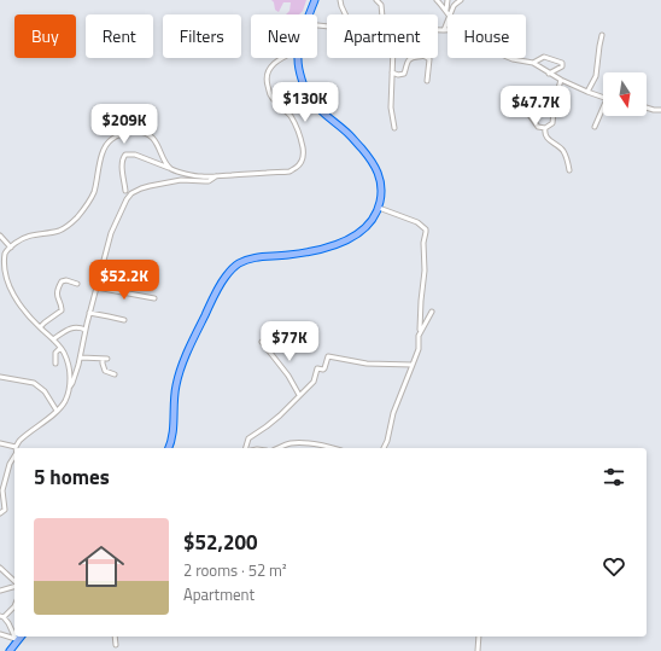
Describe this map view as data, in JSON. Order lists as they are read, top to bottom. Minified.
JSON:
{"north":"bottom","page":{"chip":["Buy","Rent","Filters","New","Apartment","House"],"price":["$130K","$47.7K","$209K","$52.2K","$77K"],"heading":"5 homes","list":[{"name":"$52,200","note":"2 rooms · 52 m² · Apartment"}]}}
